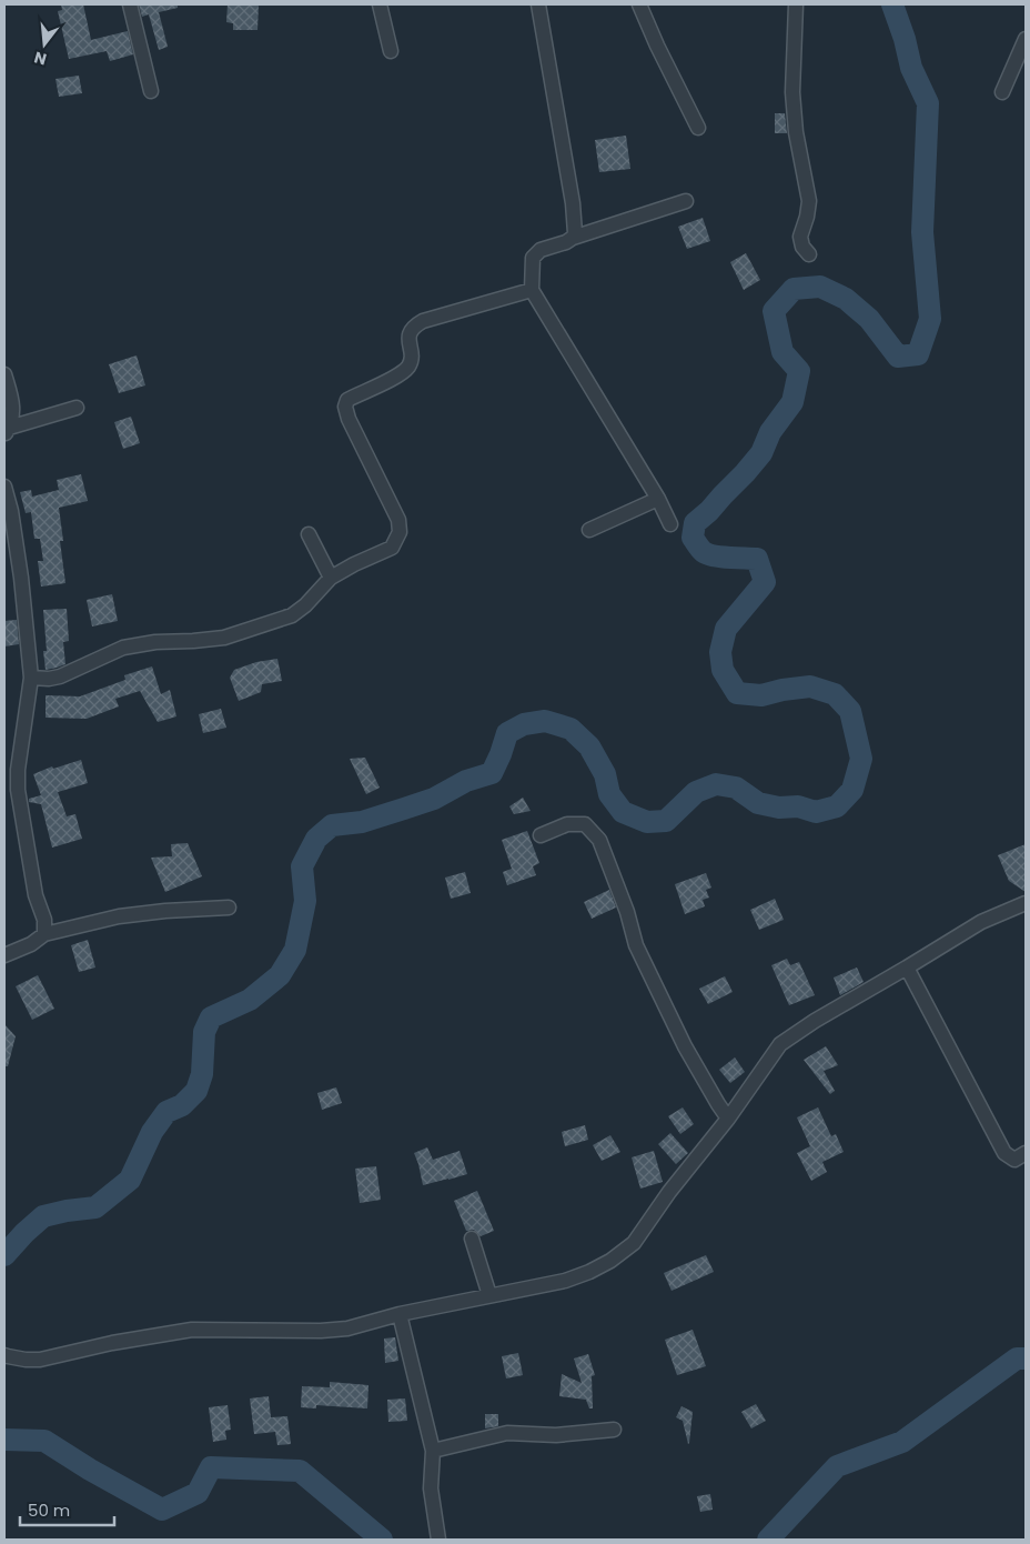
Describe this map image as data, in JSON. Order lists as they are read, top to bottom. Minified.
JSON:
{"scale_bar":"50 m","north":"bottom"}
